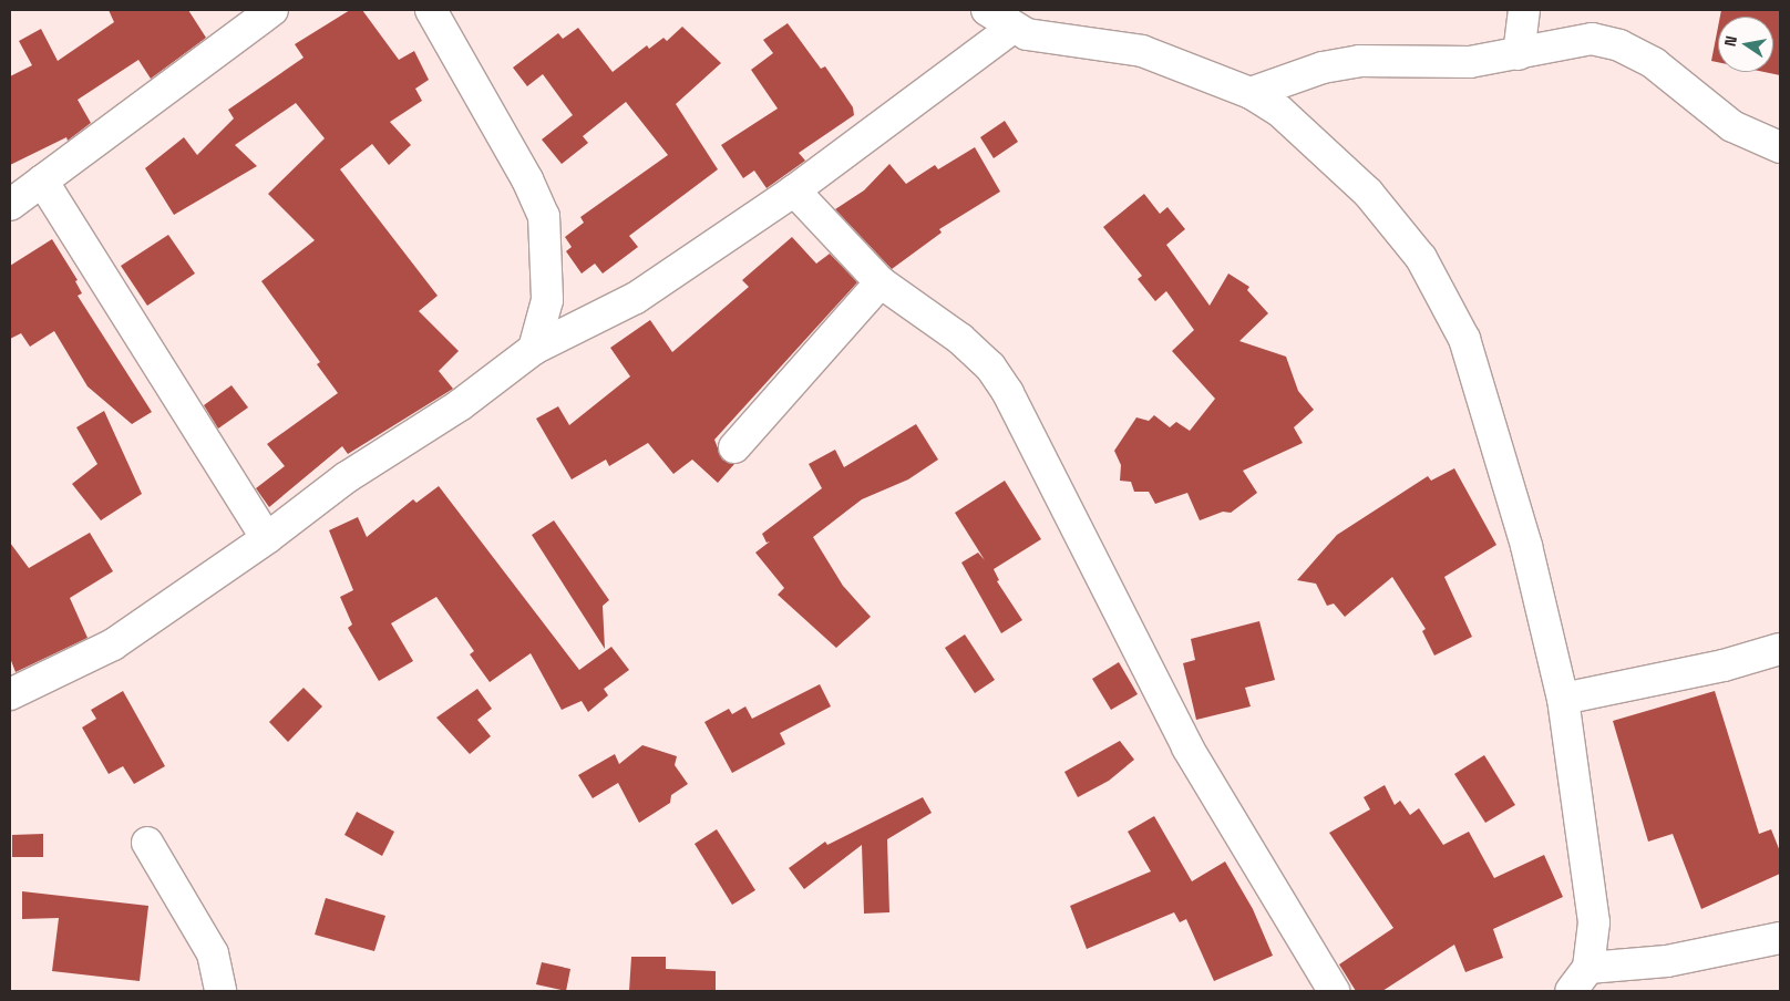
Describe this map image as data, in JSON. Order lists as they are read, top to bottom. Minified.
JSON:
{"north":"left"}
